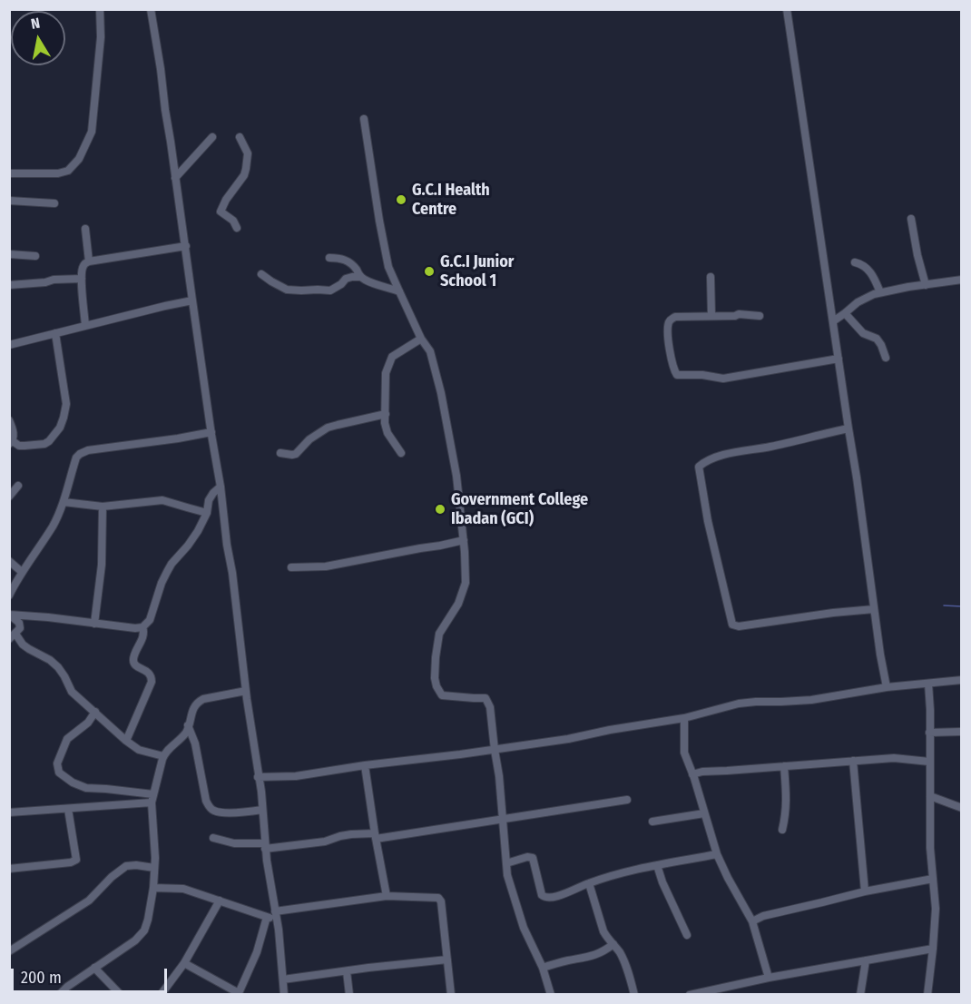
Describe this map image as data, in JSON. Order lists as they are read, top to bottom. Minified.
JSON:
{"places":["G.C.I Health Centre","G.C.I Junior School 1","Government College Ibadan (GCI)"],"scale_bar":"200 m","north":"top"}
